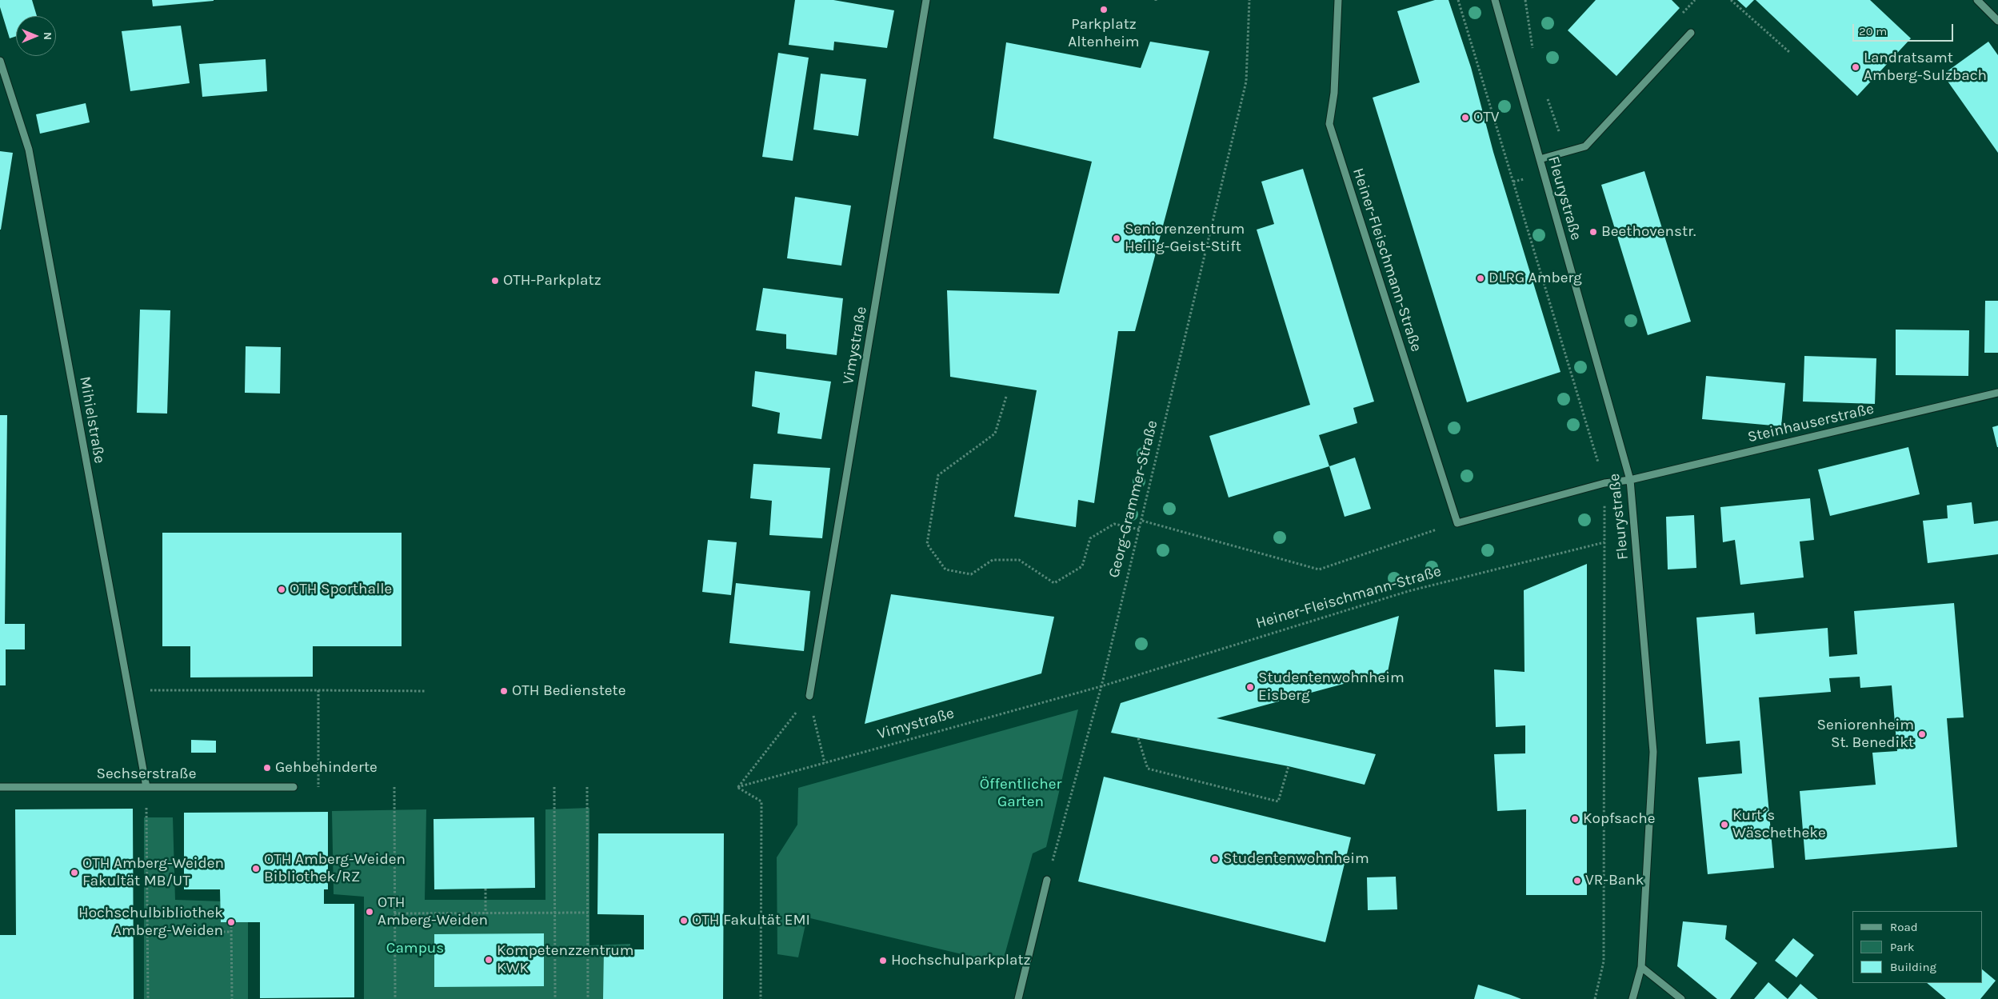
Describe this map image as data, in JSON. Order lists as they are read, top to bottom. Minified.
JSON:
{"streets":{"street":["Fleurystraße","Heiner-Fleischmann-Straße","Vimystraße","Mihielstraße","Steinhauserstraße","Sechserstraße"],"path":["Georg-Grammer-Straße"]},"crossings":[["Fleurystraße","Steinhauserstraße"],["Heiner-Fleischmann-Straße","Vimystraße"],["Heiner-Fleischmann-Straße","Georg-Grammer-Straße"],["Vimystraße","Georg-Grammer-Straße"],["Mihielstraße","Sechserstraße"]],"parks":["Öffentlicher Garten","Campus"],"places":["Parkplatz Altenheim","Landratsamt Amberg-Sulzbach","OTV","Beethovenstr.","Seniorenzentrum Heilig-Geist-Stift","DLRG Amberg","OTH-Parkplatz","OTH Sporthalle","Studentenwohnheim Eisberg","OTH Bedienstete","Seniorenheim St. Benedikt","Gehbehinderte","Kopfsache","Kurt´s Wäschetheke","Studentenwohnheim","OTH Amberg-Weiden Bibliothek/RZ","OTH Amberg-Weiden Fakultät MB/UT","VR-Bank","OTH Amberg-Weiden","OTH Fakultät EMI","Hochschulbibliothek Amberg-Weiden","Kompetenzzentrum KWK","Hochschulparkplatz"],"legend":["Road","Park","Building"],"scale_bar":"20 m","north":"right"}
